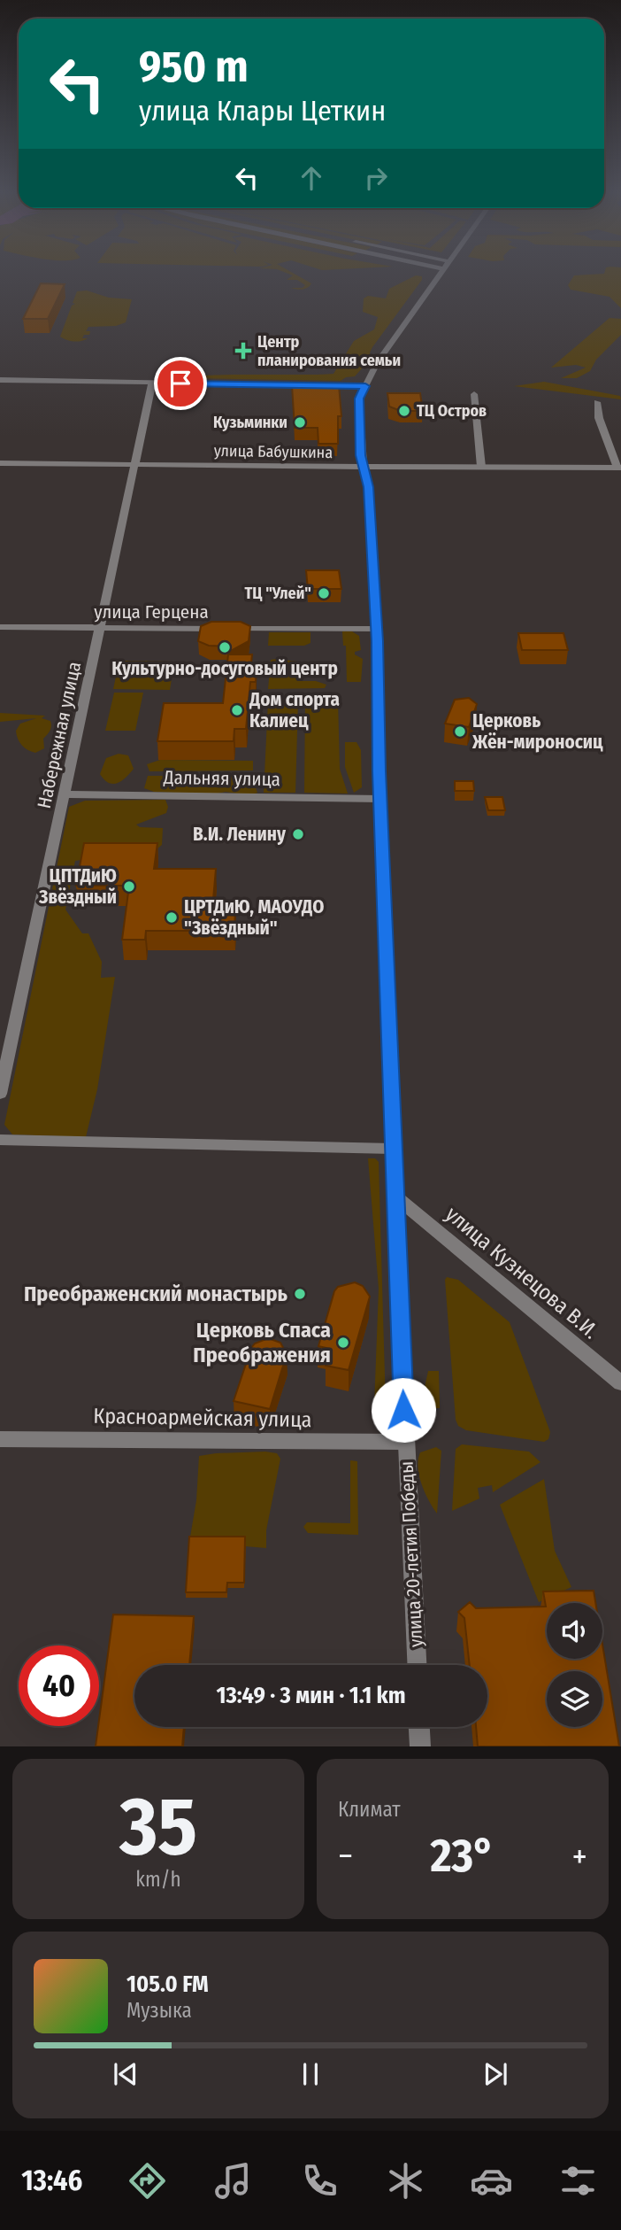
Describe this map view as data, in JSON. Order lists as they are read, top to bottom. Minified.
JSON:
{"streets":{"street":["улица Бабушкина","улица Герцена","Набережная улица","Дальняя улица","улица Кузнецова В.И.","Красноармейская улица","улица 20-летия Победы"]},"crossings":[["улица Бабушкина","Набережная улица"],["улица Бабушкина","улица 20-летия Победы"],["улица Герцена","Набережная улица"],["улица Герцена","улица 20-летия Победы"],["Набережная улица","Дальняя улица"],["Дальняя улица","улица 20-летия Победы"],["улица Кузнецова В.И.","улица 20-летия Победы"],["Красноармейская улица","улица 20-летия Победы"]],"places":{"health":["Центр планирования семьи"],"other":["ТЦ Остров","Кузьминки","ТЦ \"Улей\"","Культурно-досуговый центр","Дом спорта Калиец","Церковь Жён-мироносиц","В.И. Ленину","ЦПТДиЮ Звёздный","ЦРТДиЮ, МАОУДО \"Звёздный\"","Преображенский монастырь","Церковь Спаса Преображения"]},"page":{"turn":["950 m","улица Клары Цеткин"],"limit":"40","trip":"13:49 · 3 мин · 1.1 km","tile":[["35","km/h"],"Климат"],"heat":["−","23°","+"],"song":["105.0 FM","Музыка"],"tabs":"13:46"}}
